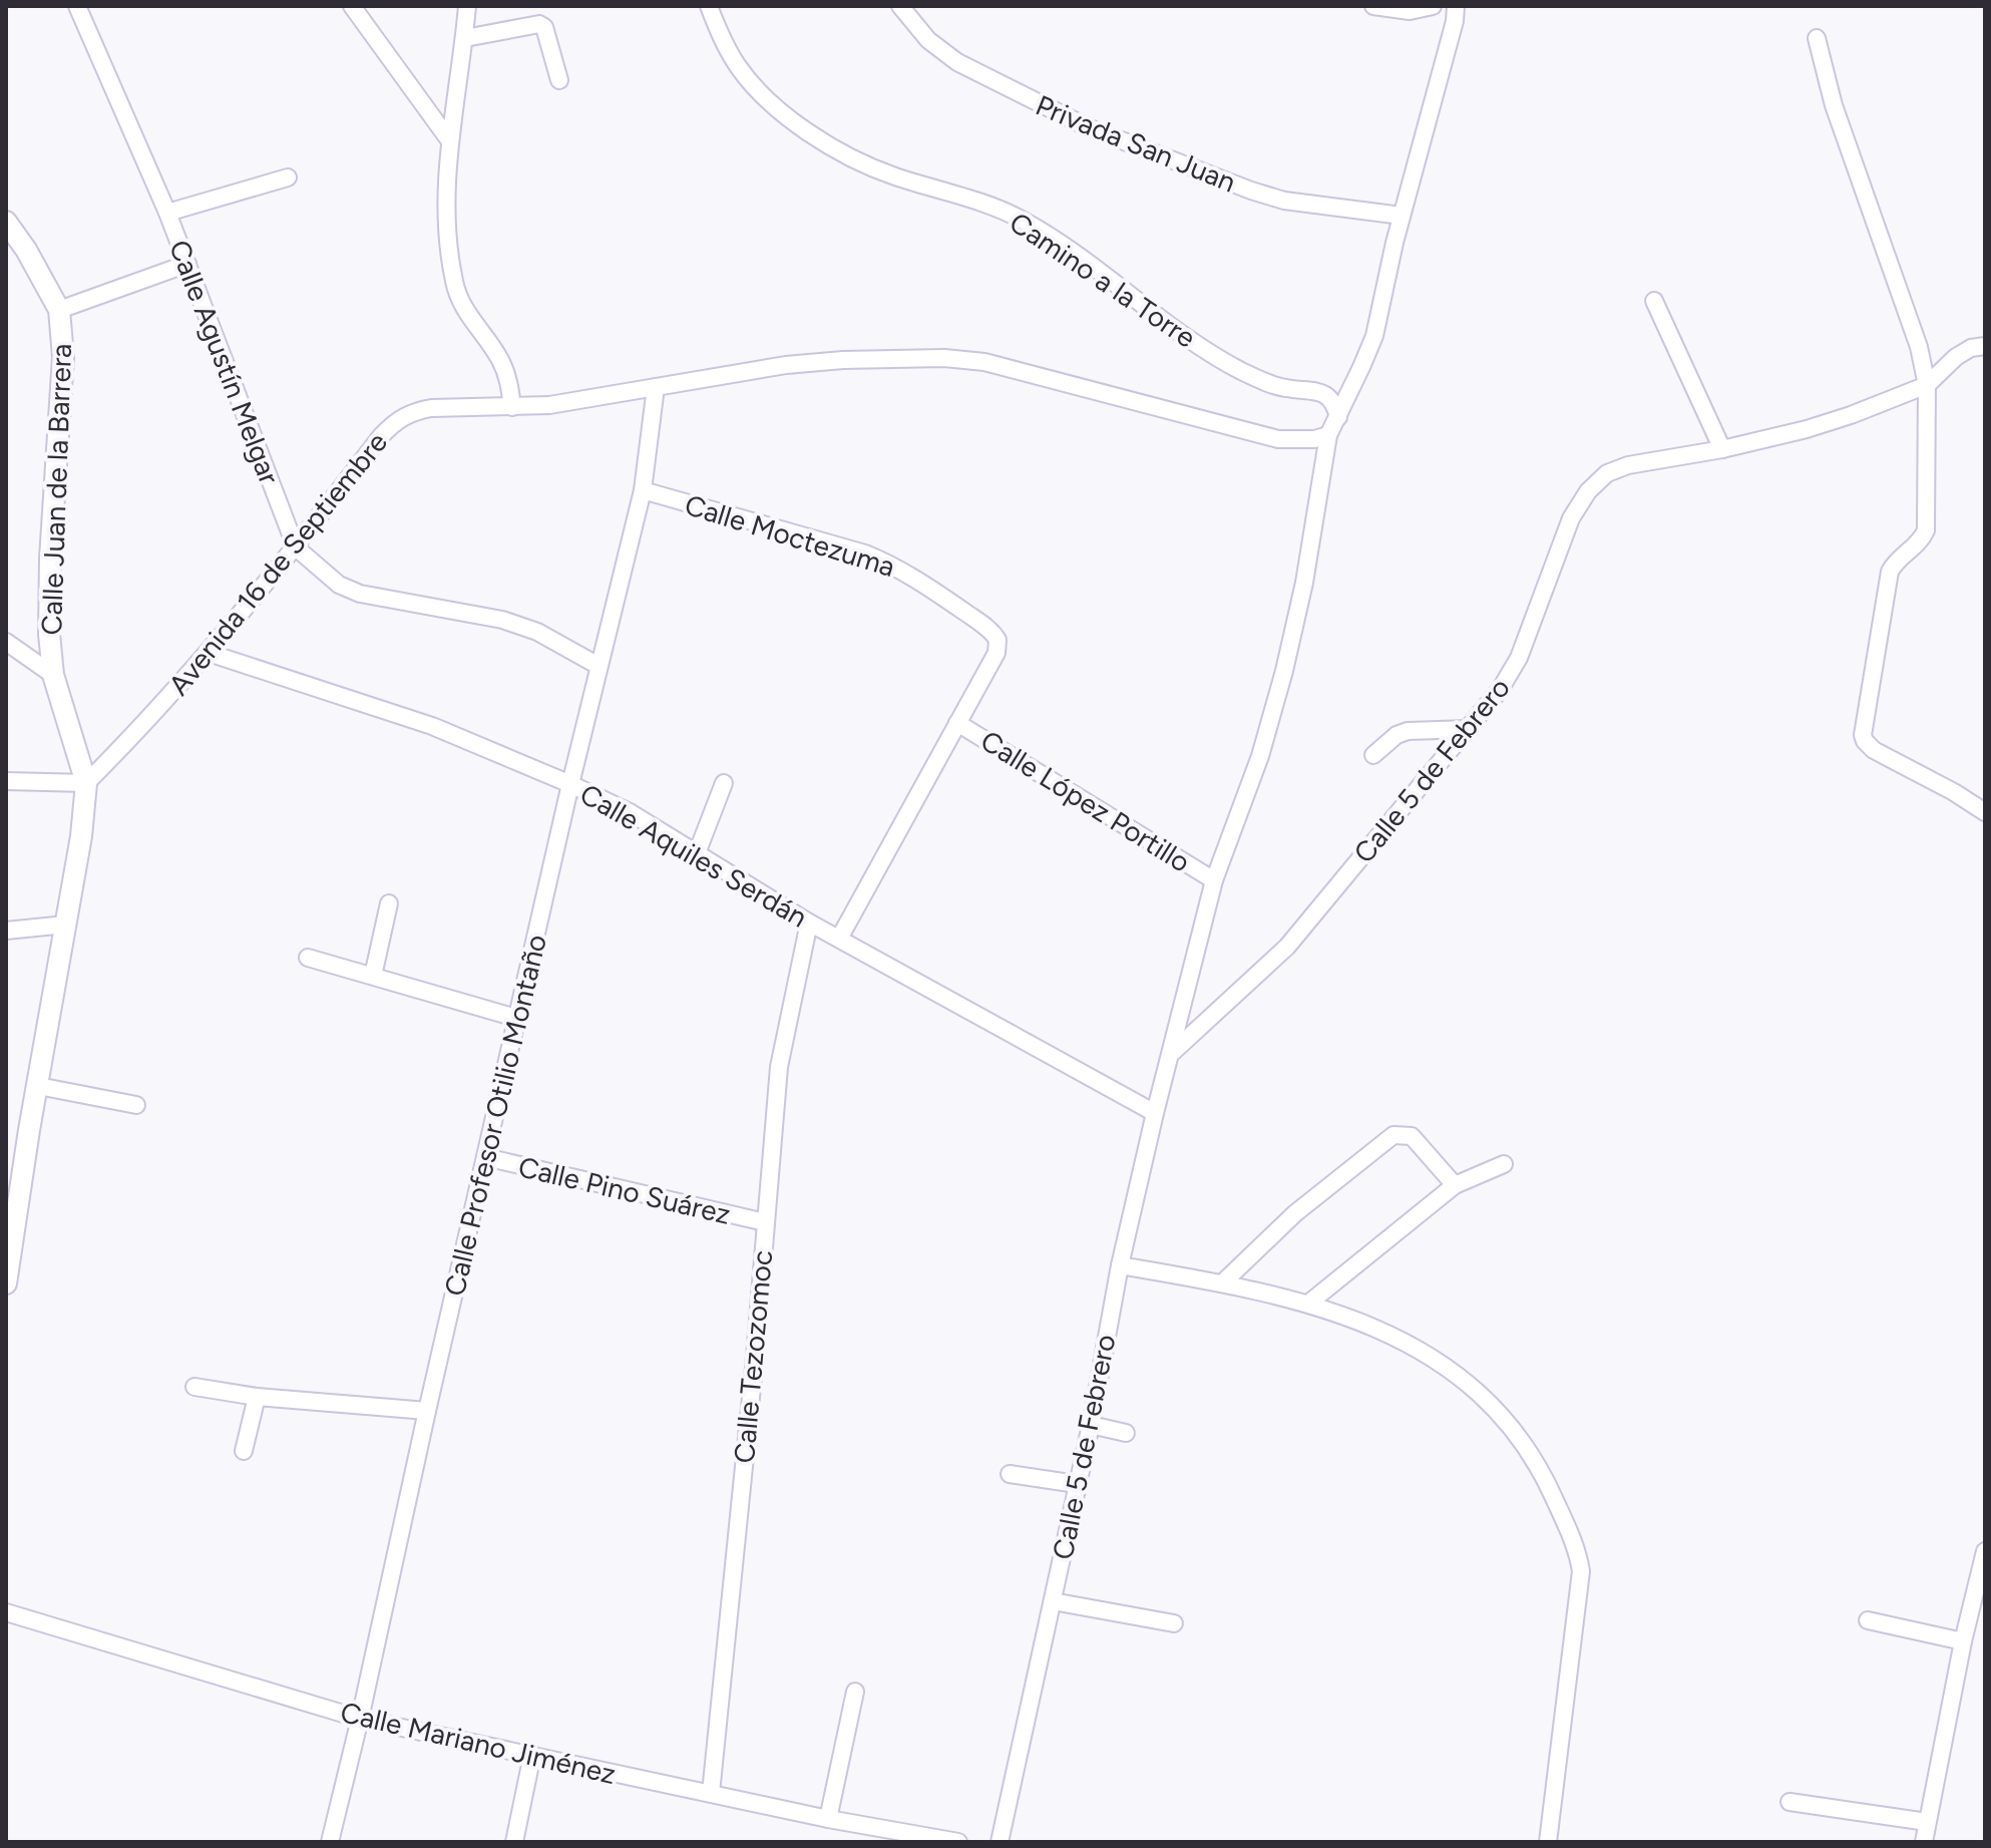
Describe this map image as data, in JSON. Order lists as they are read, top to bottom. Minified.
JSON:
{"streets":{"street":["Privada San Juan","Camino a la Torre","Calle Agustín Melgar","Calle Juan de la Barrera","Calle Moctezuma","Avenida 16 de Septiembre","Calle 5 de Febrero","Calle López Portillo","Calle Aquiles Serdán","Calle Profesor Otilio Montaño","Calle Pino Suárez","Calle Tezozomoc","Calle Mariano Jiménez"]},"crossings":[["Privada San Juan","Calle 5 de Febrero"],["Camino a la Torre","Calle 5 de Febrero"],["Calle Agustín Melgar","Avenida 16 de Septiembre"],["Calle Agustín Melgar","Calle Profesor Otilio Montaño"],["Calle Juan de la Barrera","Avenida 16 de Septiembre"],["Calle Moctezuma","Calle López Portillo"],["Calle Moctezuma","Calle Profesor Otilio Montaño"],["Avenida 16 de Septiembre","Calle 5 de Febrero"],["Avenida 16 de Septiembre","Calle Aquiles Serdán"],["Avenida 16 de Septiembre","Calle Profesor Otilio Montaño"],["Calle 5 de Febrero","Calle López Portillo"],["Calle 5 de Febrero","Calle Aquiles Serdán"],["Calle Aquiles Serdán","Calle Profesor Otilio Montaño"],["Calle Aquiles Serdán","Calle Tezozomoc"],["Calle Profesor Otilio Montaño","Calle Pino Suárez"],["Calle Profesor Otilio Montaño","Calle Mariano Jiménez"],["Calle Pino Suárez","Calle Tezozomoc"],["Calle Tezozomoc","Calle Mariano Jiménez"]]}
